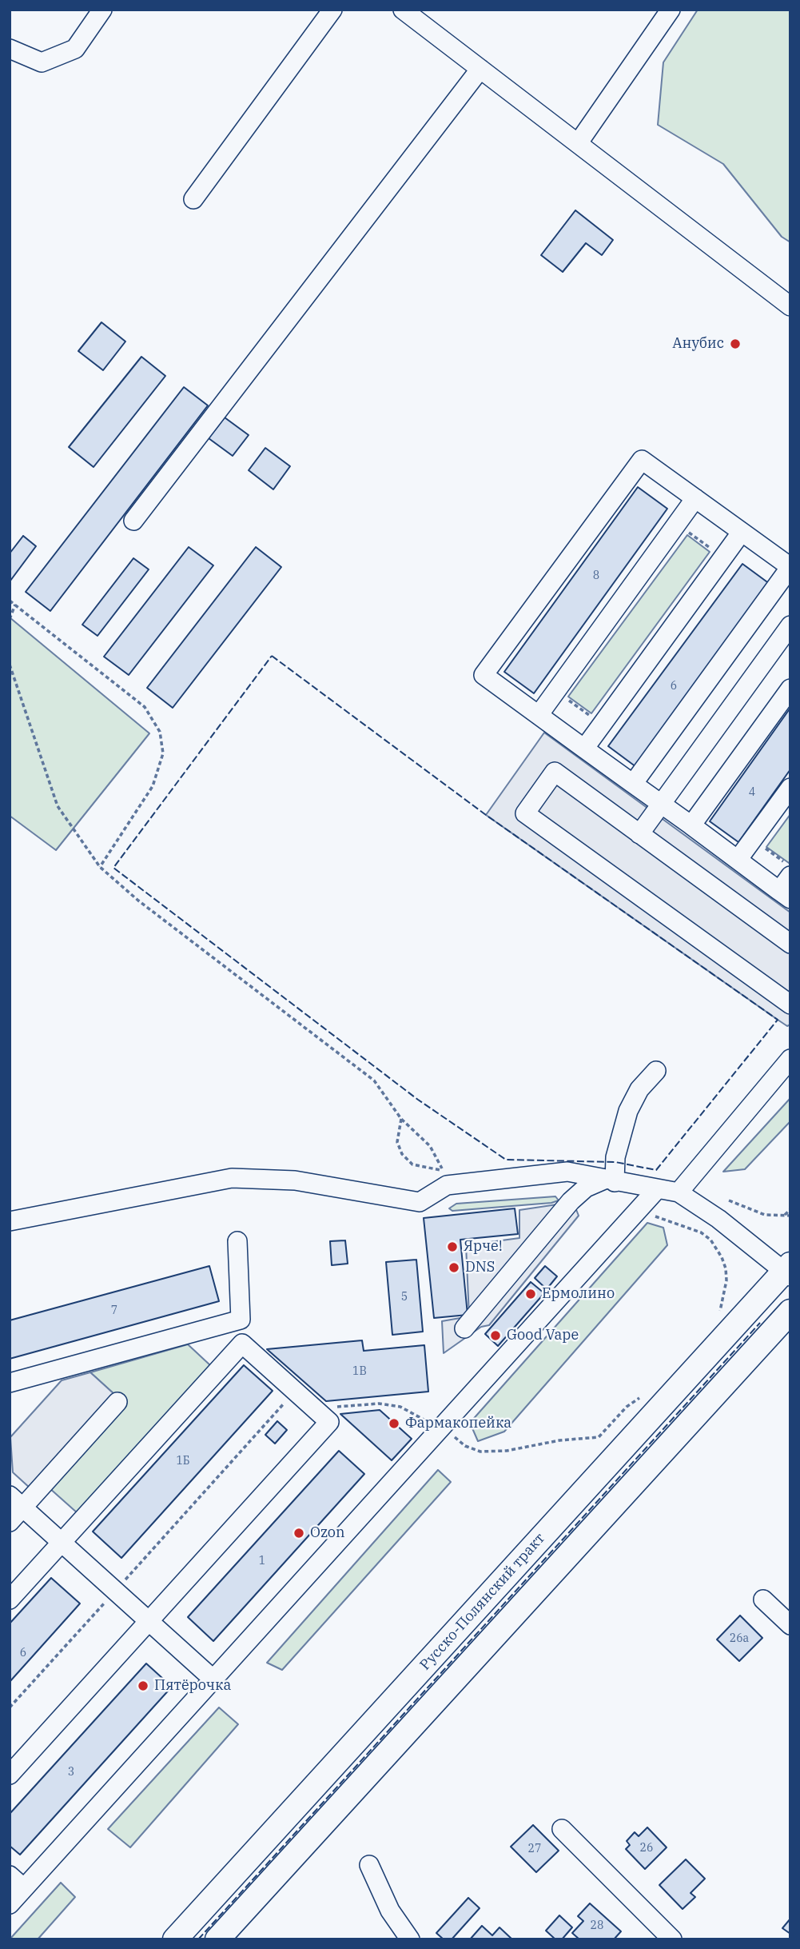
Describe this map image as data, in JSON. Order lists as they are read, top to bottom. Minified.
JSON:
{"streets":{"main road":["Русско-Полянский тракт"]},"places":["Анубис","Ярче!","DNS","Ермолино","Good Vape","Фармакопейка","Ozon","Пятёрочка"],"house_numbers":["8","6","4","5","7","1В","1Б","1","26а","6","3","26","27","28"]}
